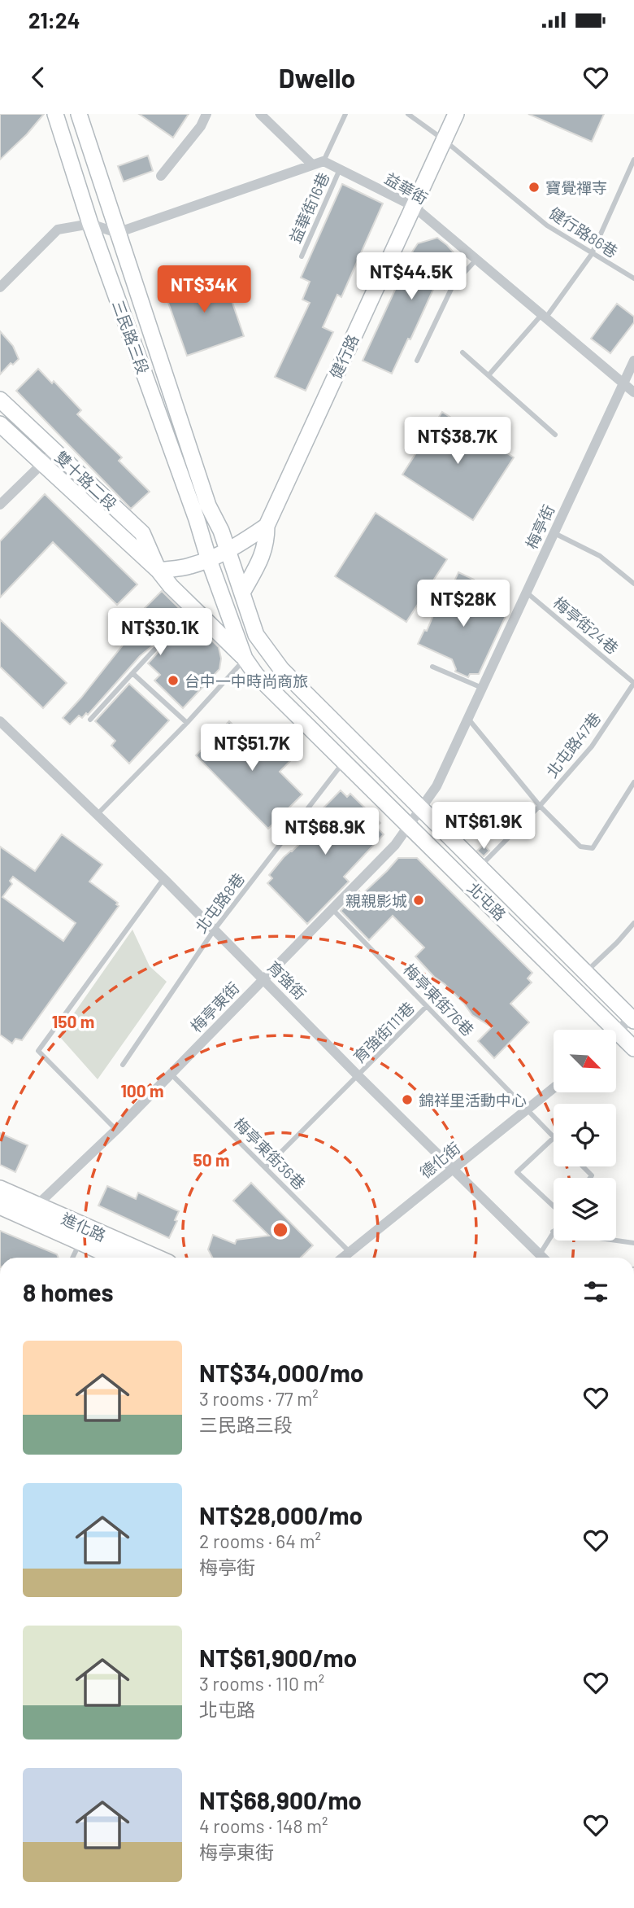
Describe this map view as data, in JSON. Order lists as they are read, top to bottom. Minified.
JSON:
{"streets":{"main road":["三民路三段","健行路","雙十路二段","北屯路","進化路"],"street":["益華街","梅亭街","育強街","梅亭東街","德化街"],"lane":["益華街16巷","健行路86巷","梅亭街24巷","北屯路47巷","北屯路8巷","梅亭東街76巷","育強街111巷","梅亭東街36巷"]},"crossings":[["益華街","益華街16巷"],["益華街","健行路"],["益華街","梅亭街"],["健行路86巷","健行路"],["三民路三段","北屯路"],["健行路","北屯路"],["雙十路二段","北屯路"],["梅亭街","梅亭街24巷"],["梅亭街","北屯路"],["梅亭街","梅亭東街"],["梅亭街24巷","北屯路47巷"],["北屯路47巷","北屯路"],["北屯路","北屯路8巷"],["北屯路","梅亭東街"],["北屯路8巷","育強街"],["育強街","梅亭東街"],["育強街","育強街111巷"],["育強街","德化街"],["梅亭東街76巷","梅亭東街"],["梅亭東街76巷","育強街111巷"],["梅亭東街76巷","德化街"],["梅亭東街","梅亭東街36巷"],["梅亭東街","進化路"],["育強街111巷","梅亭東街36巷"],["梅亭東街36巷","德化街"]],"places":["寶覺禪寺","台中一中時尚商旅","親親影城","錦祥里活動中心"],"north":"bottom right","page":{"status":"21:24","header":"Dwello","price":["NT$44.5K","NT$34K","NT$38.7K","NT$28K","NT$30.1K","NT$51.7K","NT$61.9K","NT$68.9K"],"heading":"8 homes","list":[{"name":"NT$34,000/mo","note":"3 rooms · 77 m² · 三民路三段"},{"name":"NT$28,000/mo","note":"2 rooms · 64 m² · 梅亭街"},{"name":"NT$61,900/mo","note":"3 rooms · 110 m² · 北屯路"},{"name":"NT$68,900/mo","note":"4 rooms · 148 m² · 梅亭東街"}]},"rings":["150 m","100 m","50 m"]}
